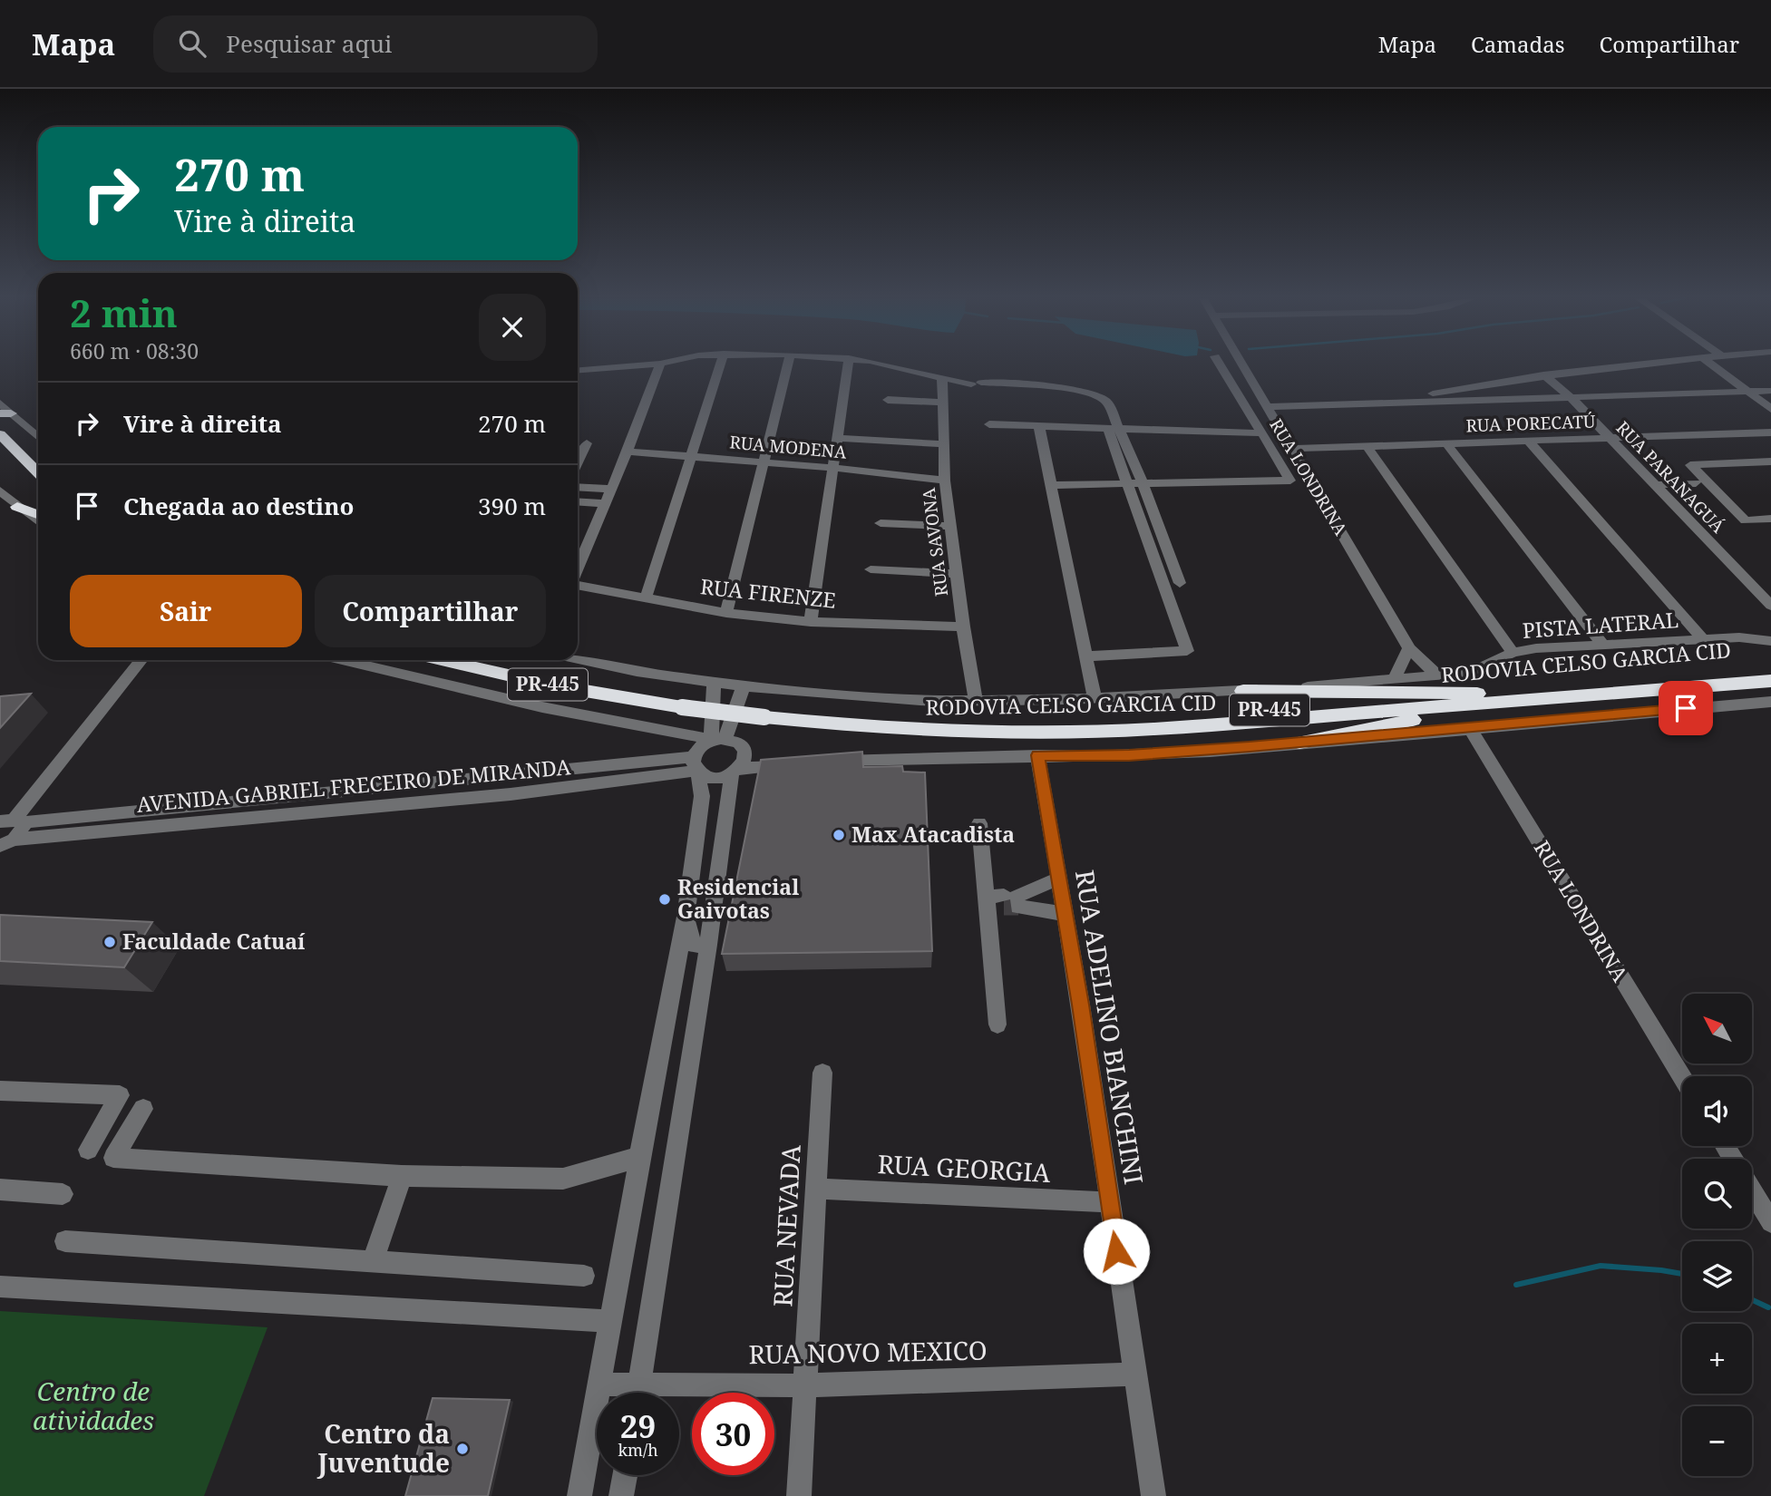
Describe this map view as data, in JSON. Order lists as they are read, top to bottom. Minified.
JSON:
{"streets":{"highway":["RODOVIA CELSO GARCIA CID","PR-445"],"street":["RUA PORECATÚ","RUA MODENA","RUA LONDRINA","RUA PARANAGUÁ","RUA SAVONA","RUA FIRENZE","PISTA LATERAL","AVENIDA GABRIEL FRECEIRO DE MIRANDA","RUA ADELINO BIANCHINI","RUA GEORGIA","RUA NEVADA","RUA NOVO MEXICO"]},"crossings":[["RUA PORECATÚ","RUA LONDRINA"],["RUA PORECATÚ","RUA PARANAGUÁ"],["RUA MODENA","RUA SAVONA"],["RUA LONDRINA","PISTA LATERAL"],["RUA SAVONA","RUA FIRENZE"],["RUA SAVONA","PISTA LATERAL"],["RUA ADELINO BIANCHINI","RUA GEORGIA"],["RUA ADELINO BIANCHINI","RUA NOVO MEXICO"],["RUA GEORGIA","RUA NEVADA"],["RUA NEVADA","RUA NOVO MEXICO"]],"parks":["Centro de atividades"],"places":["Max Atacadista","Residencial Gaivotas","Faculdade Catuaí","Centro da Juventude"],"north":"top left","page":{"header":"Mapa","search":"Pesquisar aqui","nav":["Mapa","Camadas","Compartilhar"],"turn":["270 m","Vire à direita"],"heading":["2 min","660 m · 08:30"],"list":[{"name":"Vire à direita","value":"270 m"},{"name":"Chegada ao destino","value":"390 m"}],"buttons":["Sair","Compartilhar"],"map_buttons":["+","−"],"speed":"29 km/h","limit":"30"}}
